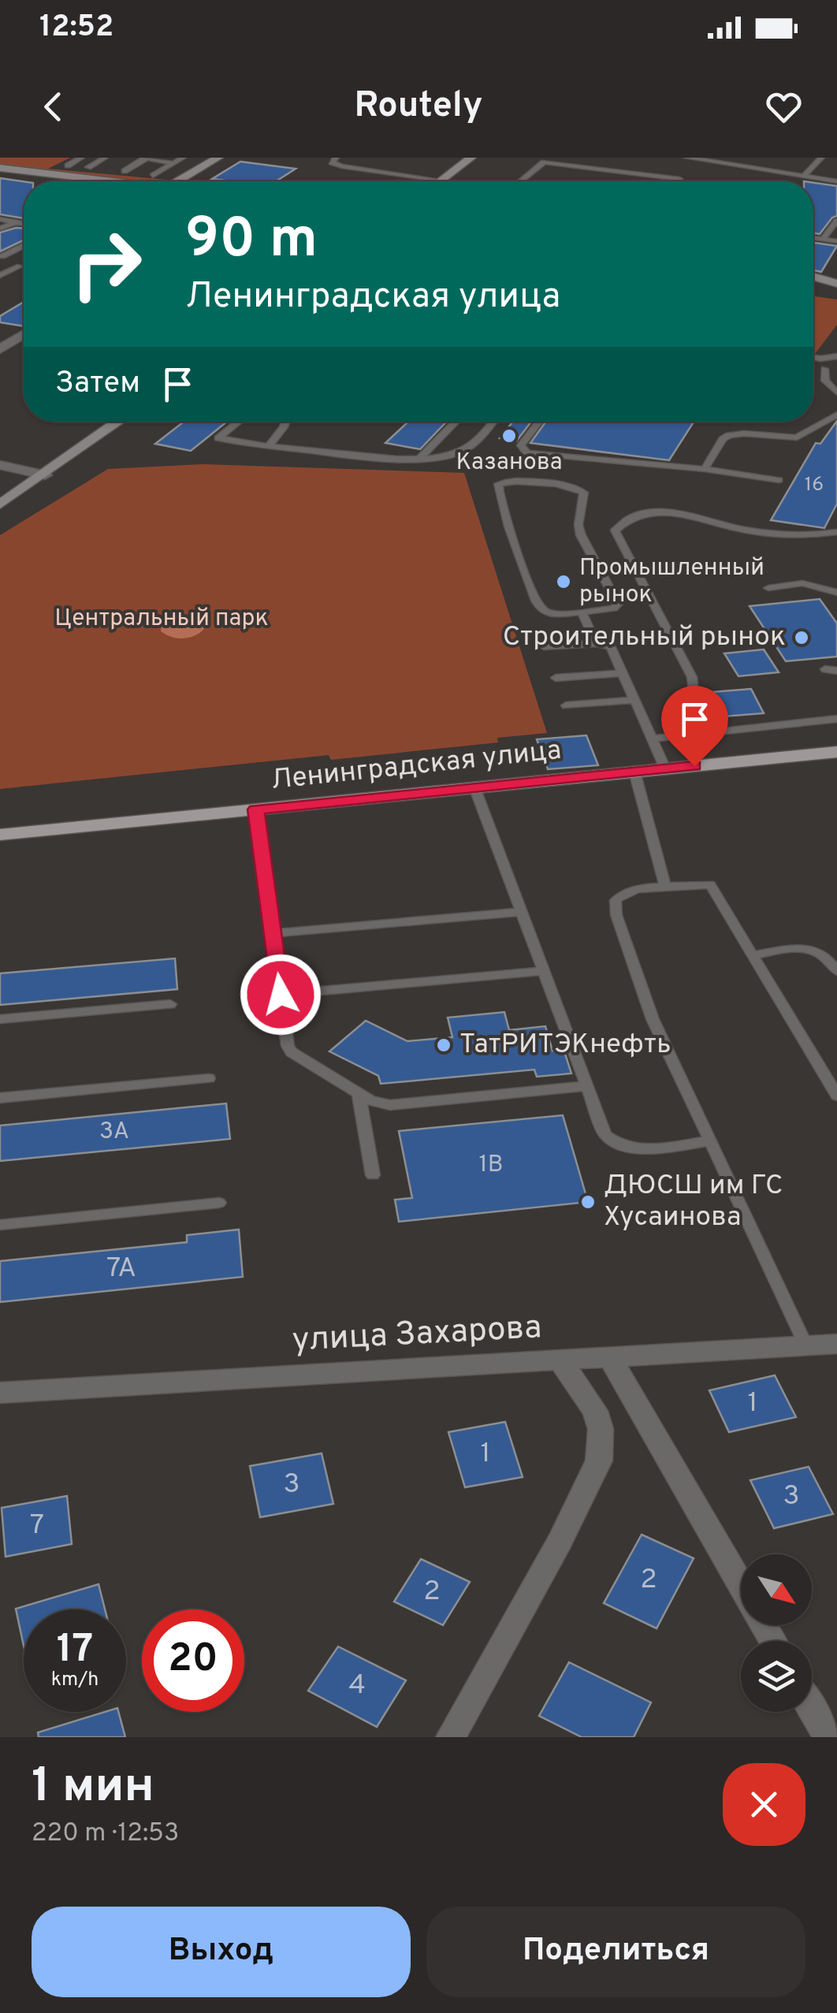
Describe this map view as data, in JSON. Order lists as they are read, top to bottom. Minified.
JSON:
{"streets":{"main road":["Ленинградская улица"],"street":["улица Захарова"]},"parks":["Центральный парк"],"places":["Казанова","Промышленный рынок","Строительный рынок","ТатРИТЭКнефть","ДЮСШ им ГС Хусаинова"],"house_numbers":["16","3А","1В","7А","1","1","3","3","7","2","2","4"],"north":"bottom right","page":{"status":"12:52","header":"Routely","turn":["90 m","Ленинградская улица"],"then":"Затем","speed":"17 km/h","limit":"20","heading":["1 мин","220 m · 12:53"],"buttons":["Выход","Поделиться"]}}
